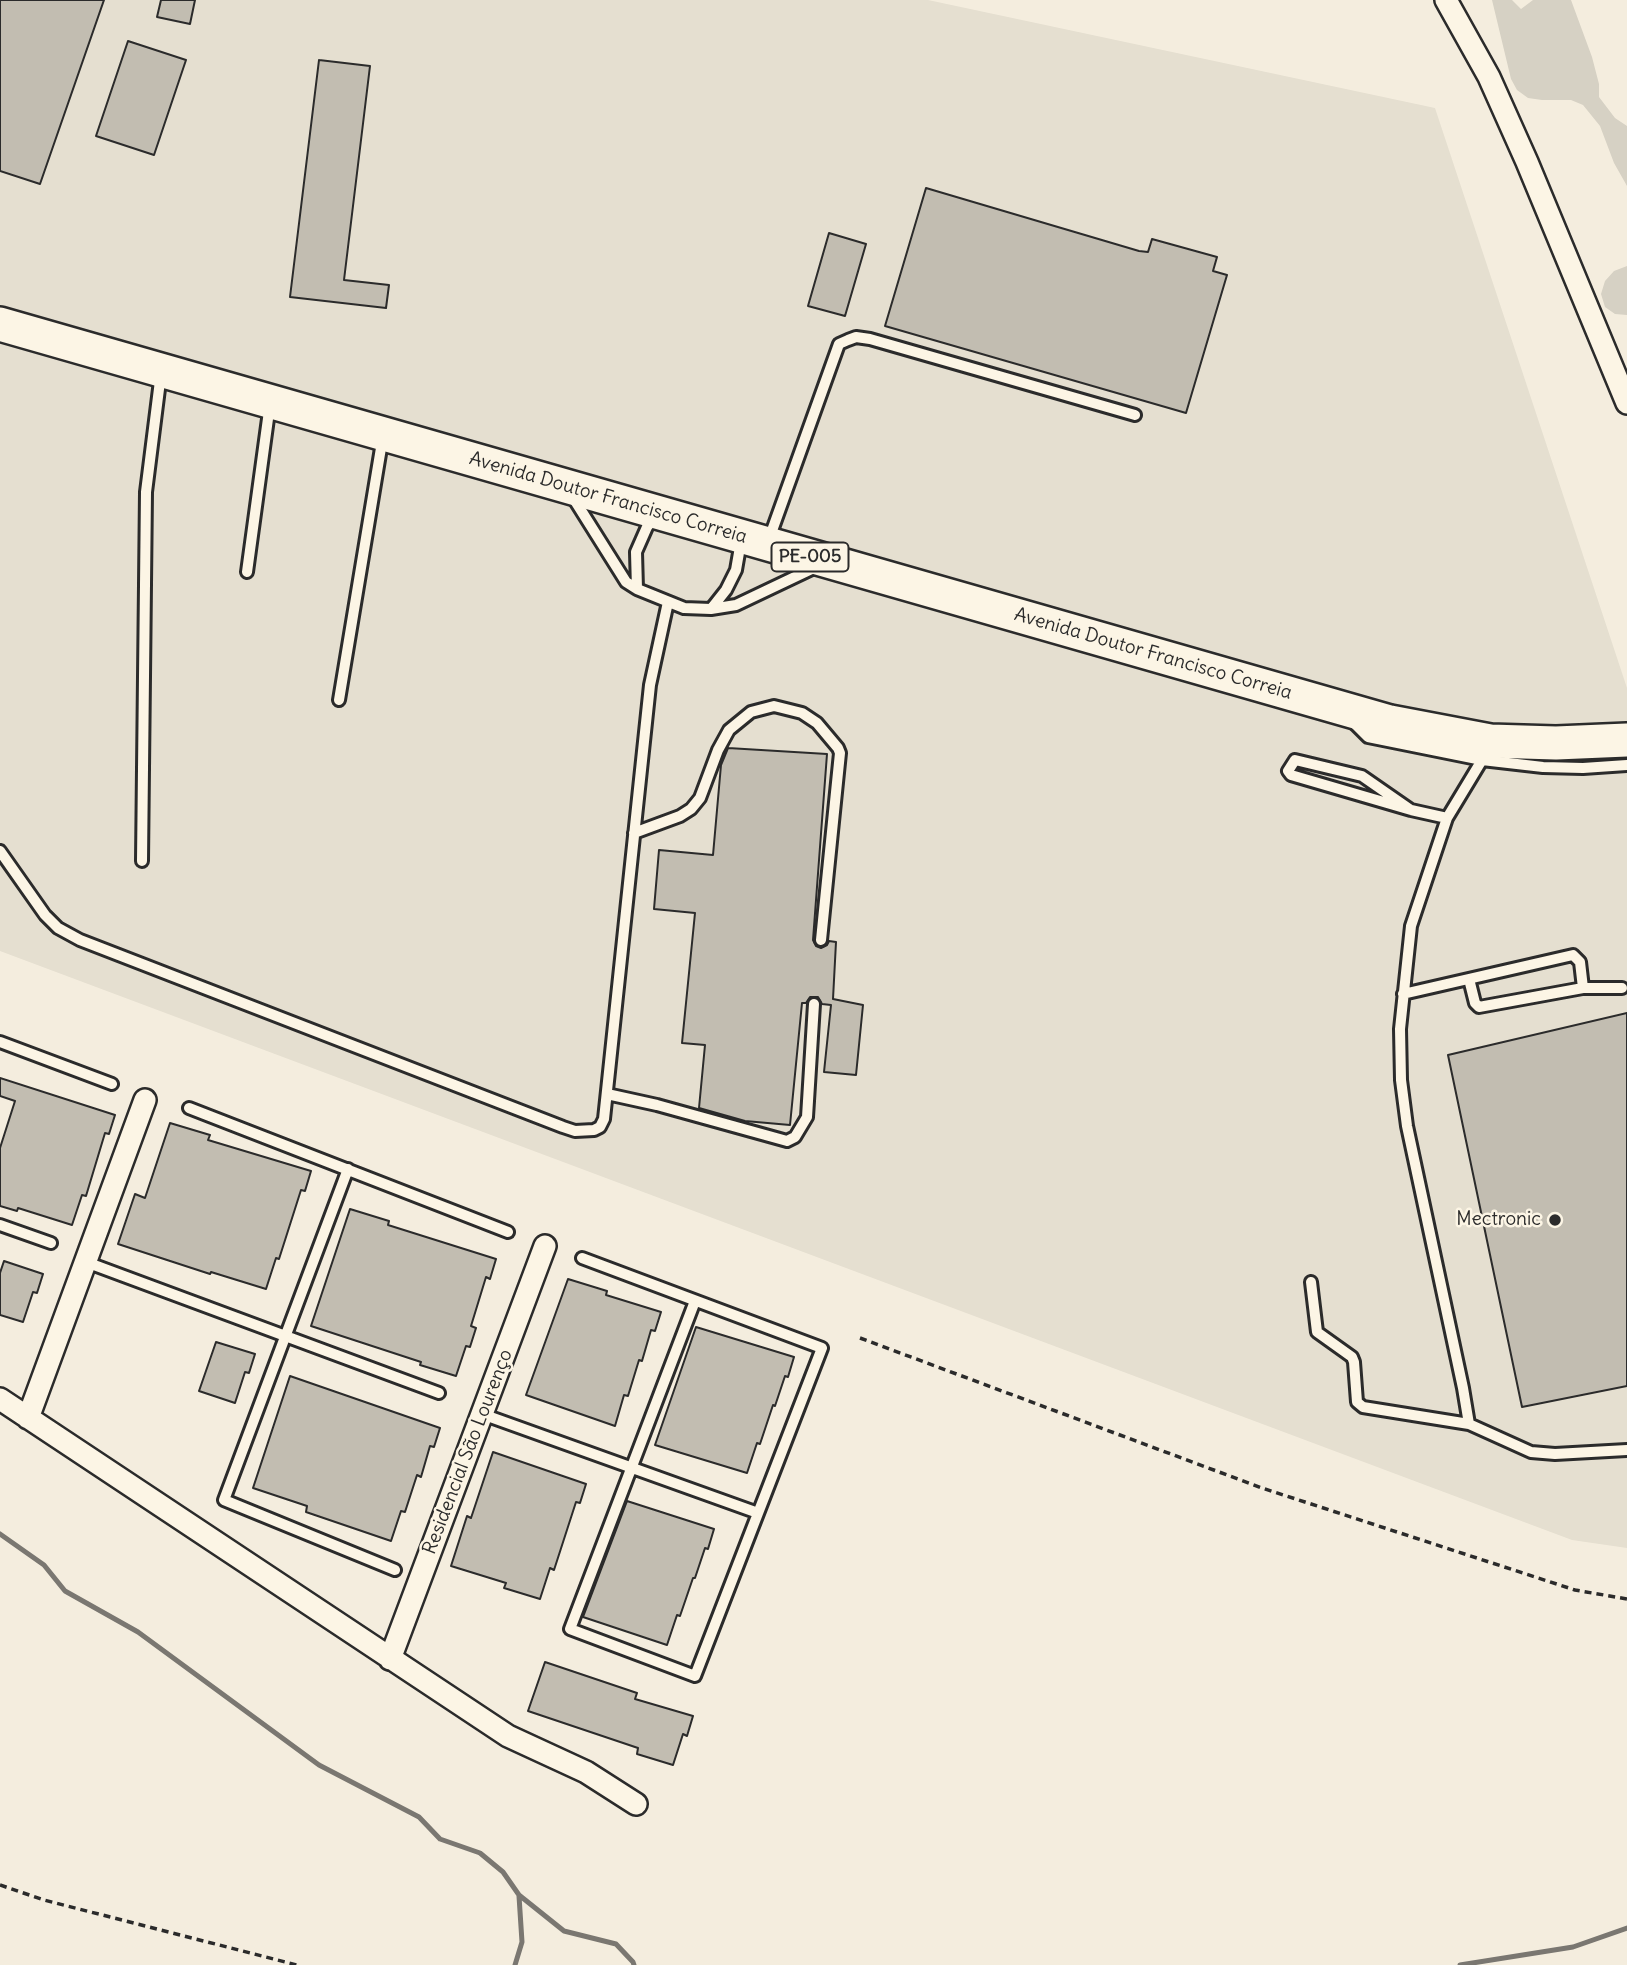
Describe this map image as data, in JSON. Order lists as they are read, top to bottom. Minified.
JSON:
{"streets":{"main road":["Avenida Doutor Francisco Correia","PE-005"],"street":["Residencial São Lourenço"]},"places":["Mectronic"]}
